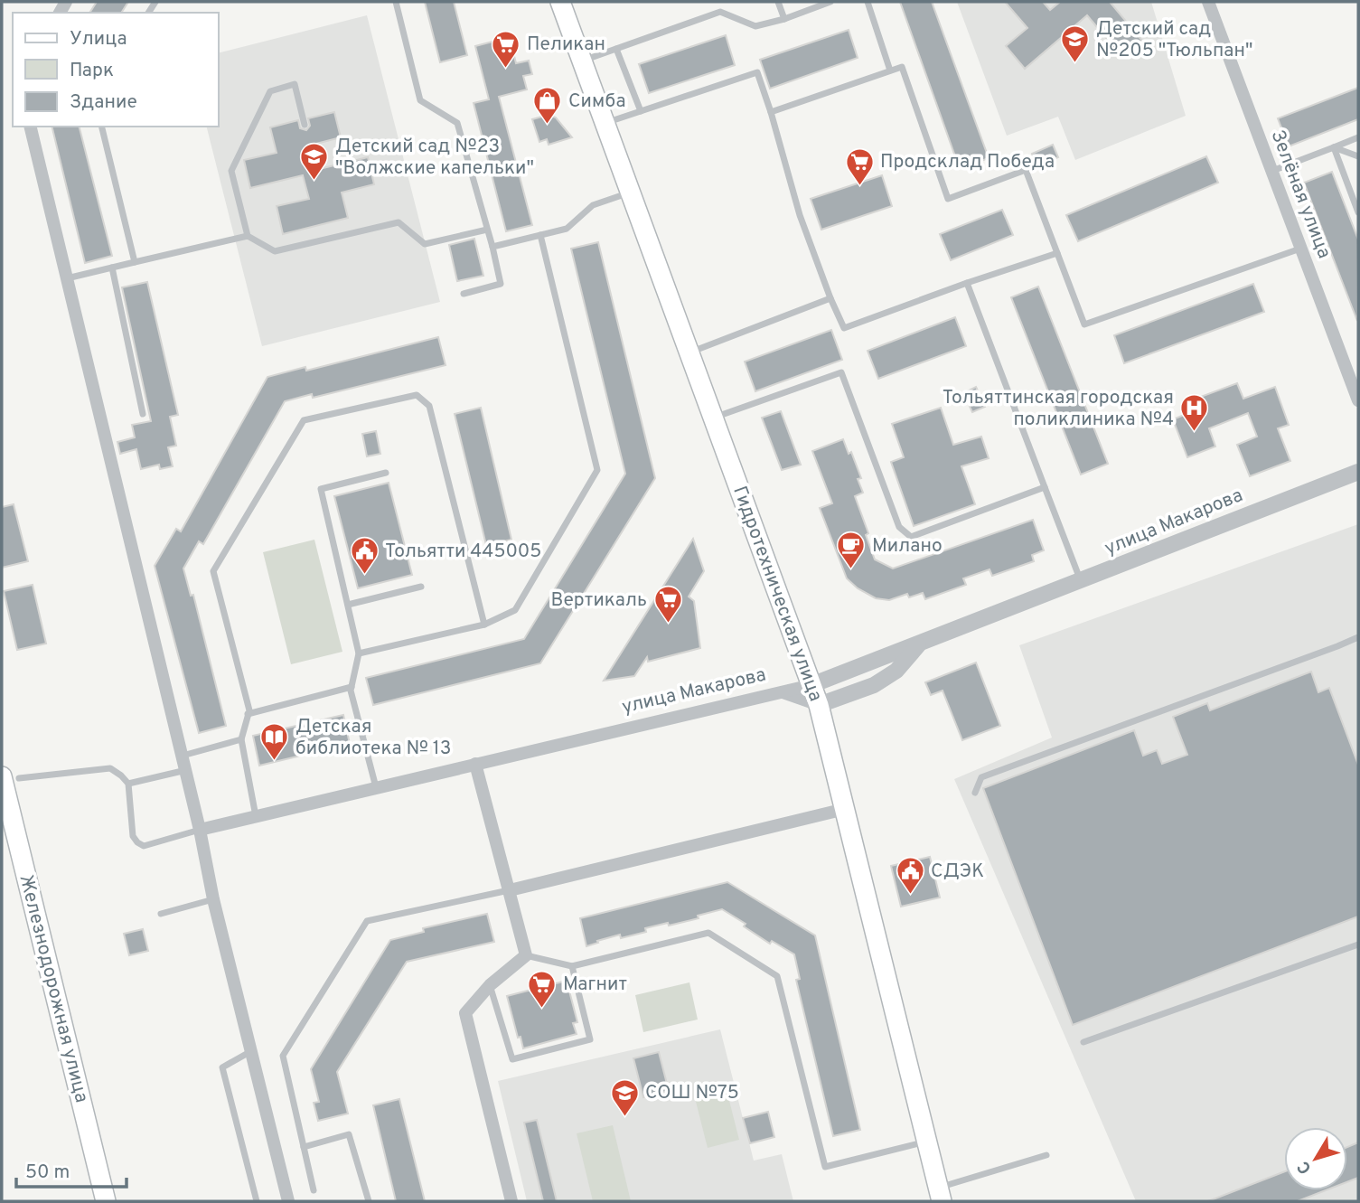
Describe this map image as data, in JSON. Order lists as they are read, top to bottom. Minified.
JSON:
{"streets":{"main road":["Гидротехническая улица","Железнодорожная улица"],"street":["Зелёная улица","улица Макарова"]},"crossings":[["улица Макарова","Гидротехническая улица"]],"places":{"school or university":["Детский сад №205 \"Тюльпан\"","Детский сад №23 \"Волжские капельки\"","СОШ №75"],"supermarket":["Пеликан","Продсклад Победа","Вертикаль","Магнит"],"shop":["Симба"],"hospital":["Тольяттинская городская поликлиника №4"],"cafe":["Милано"],"public building":["Тольятти 445005","СДЭК"],"library":["Детская библиотека № 13"]},"legend":["Улица","Парк","Здание"],"scale_bar":"50 m","north":"bottom left"}
